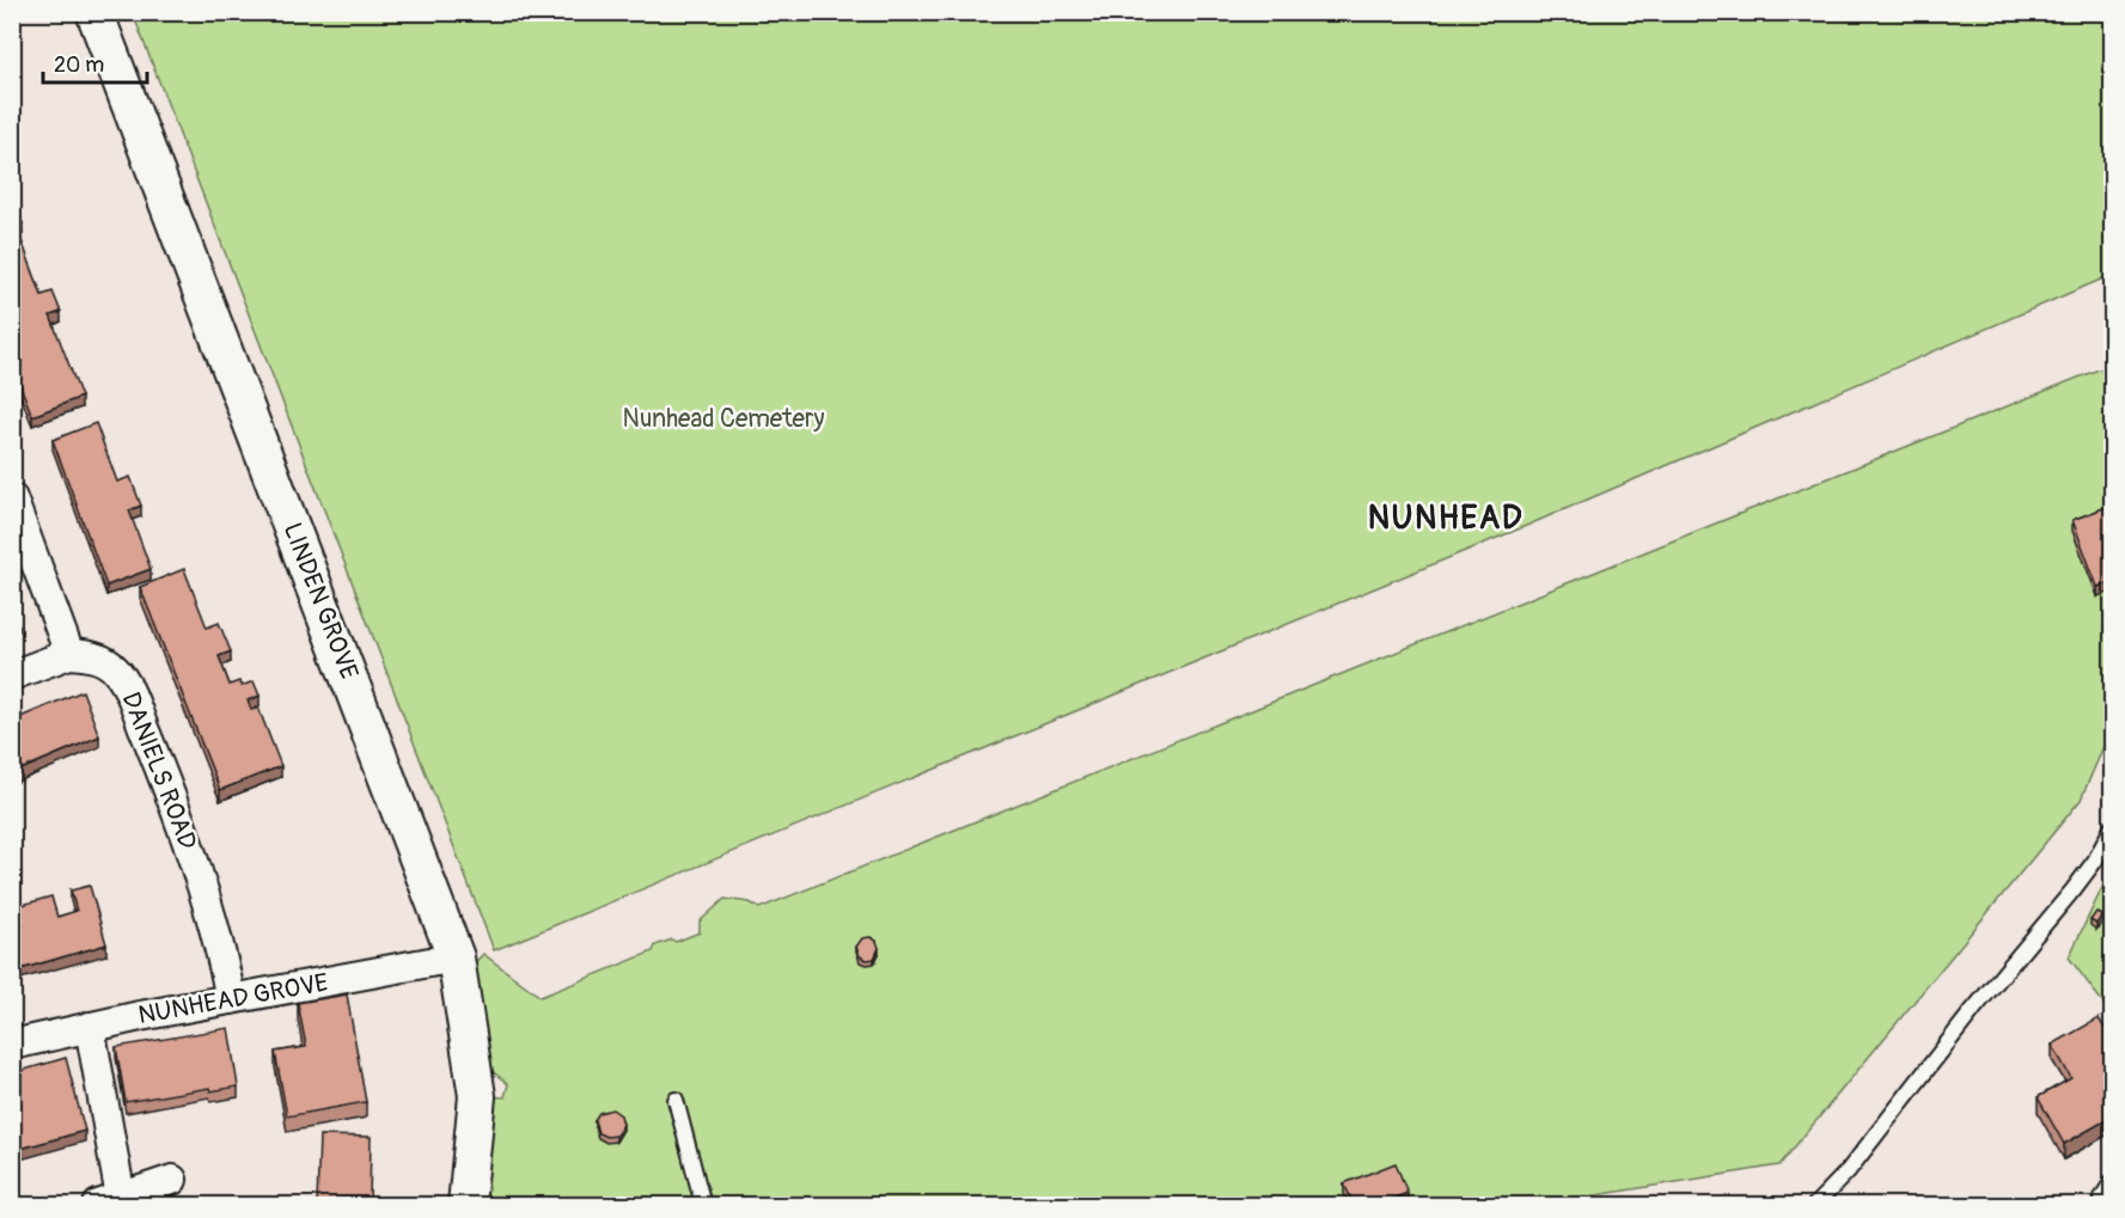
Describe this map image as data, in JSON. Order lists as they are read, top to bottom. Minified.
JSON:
{"streets":{"street":["LINDEN GROVE","DANIELS ROAD","NUNHEAD GROVE"]},"crossings":[["LINDEN GROVE","NUNHEAD GROVE"],["DANIELS ROAD","NUNHEAD GROVE"]],"districts":["NUNHEAD"],"parks":["Nunhead Cemetery"],"scale_bar":"20 m"}
